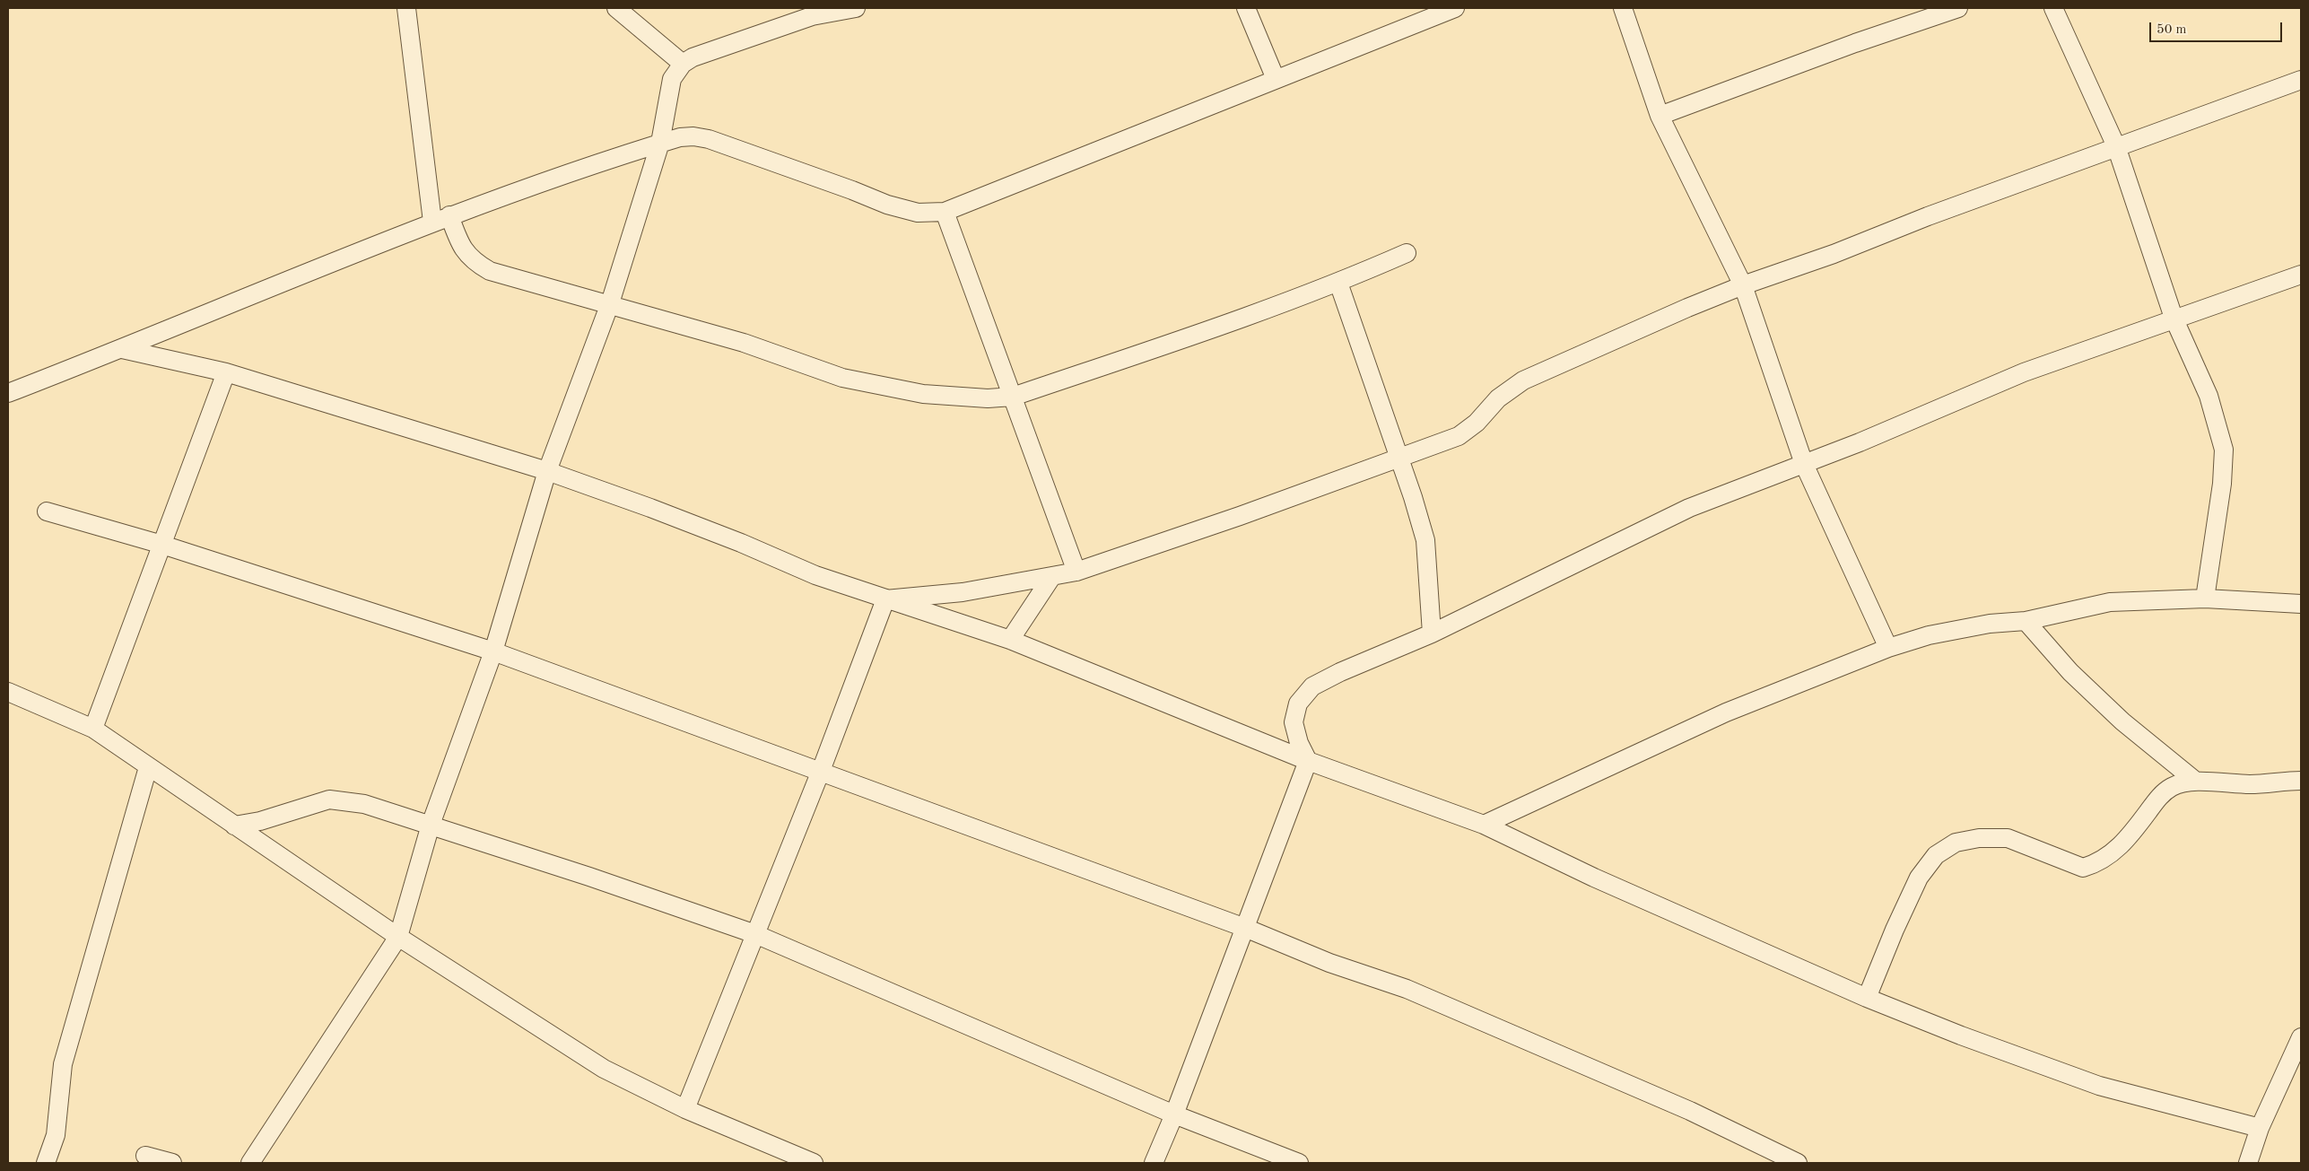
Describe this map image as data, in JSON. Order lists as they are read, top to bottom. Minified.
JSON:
{"scale_bar":"50 m"}
